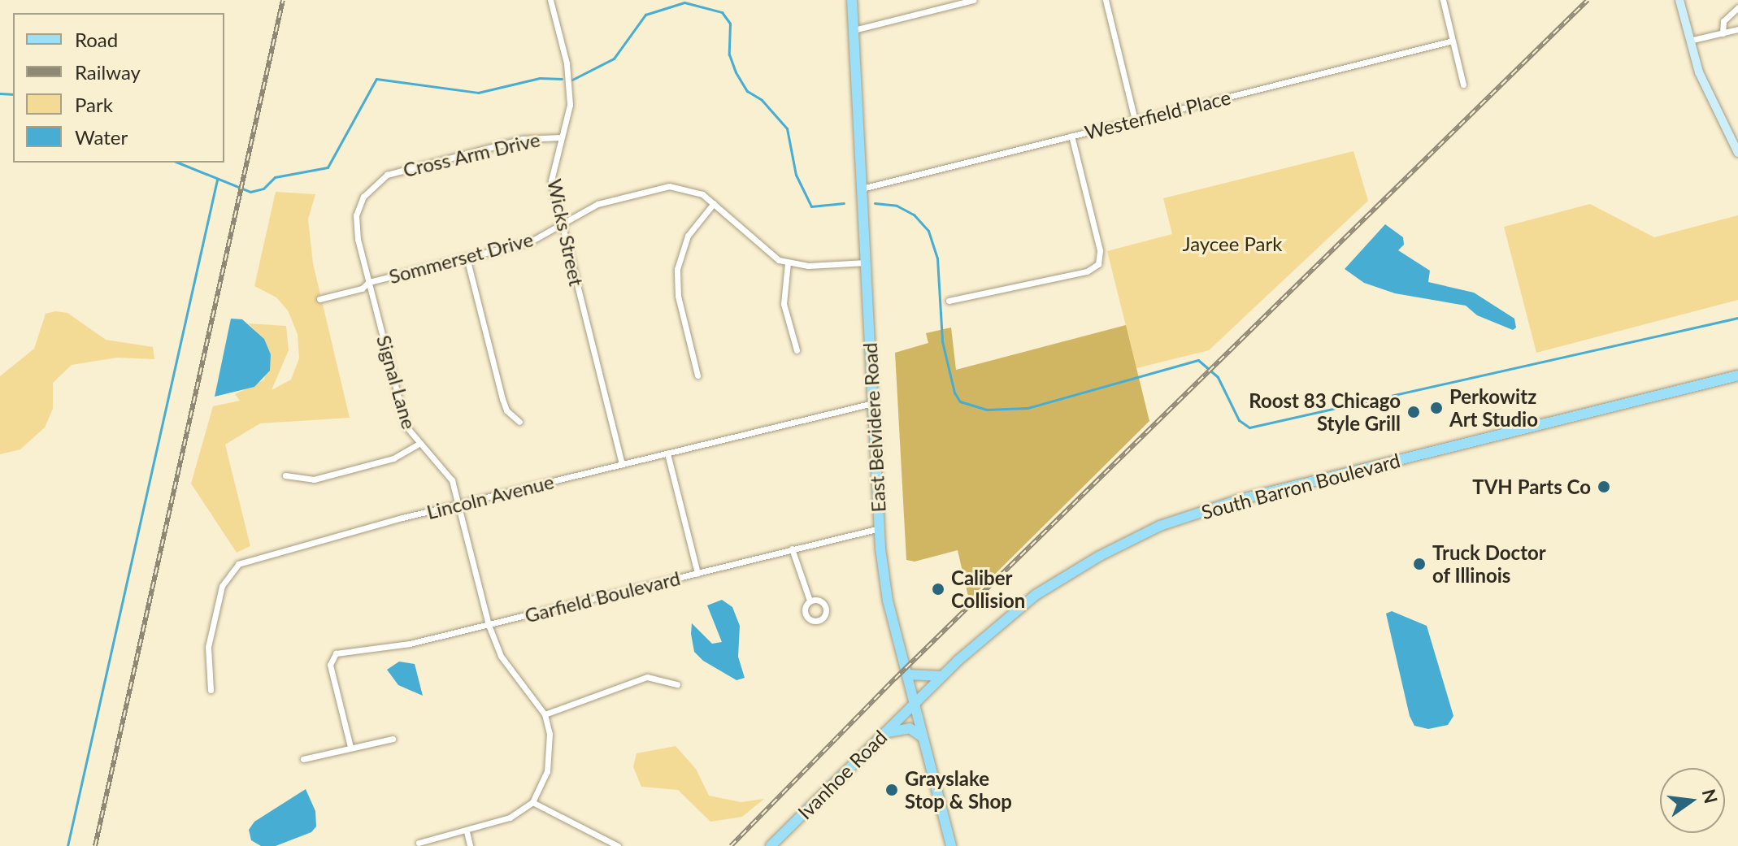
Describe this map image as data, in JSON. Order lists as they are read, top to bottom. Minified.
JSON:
{"streets":{"main road":["East Belvidere Road","South Barron Boulevard","Ivanhoe Road"],"street":["Westerfield Place","Cross Arm Drive","Wicks Street","Sommerset Drive","Signal Lane","Lincoln Avenue","Garfield Boulevard"]},"crossings":[["Westerfield Place","East Belvidere Road"],["Cross Arm Drive","Wicks Street"],["Cross Arm Drive","Sommerset Drive"],["Cross Arm Drive","Signal Lane"],["Wicks Street","Sommerset Drive"],["Wicks Street","Lincoln Avenue"],["Sommerset Drive","Signal Lane"],["Sommerset Drive","East Belvidere Road"],["Signal Lane","Lincoln Avenue"],["Signal Lane","Garfield Boulevard"],["East Belvidere Road","South Barron Boulevard"],["East Belvidere Road","Lincoln Avenue"],["East Belvidere Road","Garfield Boulevard"],["East Belvidere Road","Ivanhoe Road"],["South Barron Boulevard","Ivanhoe Road"]],"parks":["Jaycee Park"],"places":["Perkowitz Art Studio","Roost 83 Chicago Style Grill","TVH Parts Co","Truck Doctor of Illinois","Caliber Collision","Grayslake Stop & Shop"],"legend":["Road","Railway","Park","Water"],"north":"right"}
